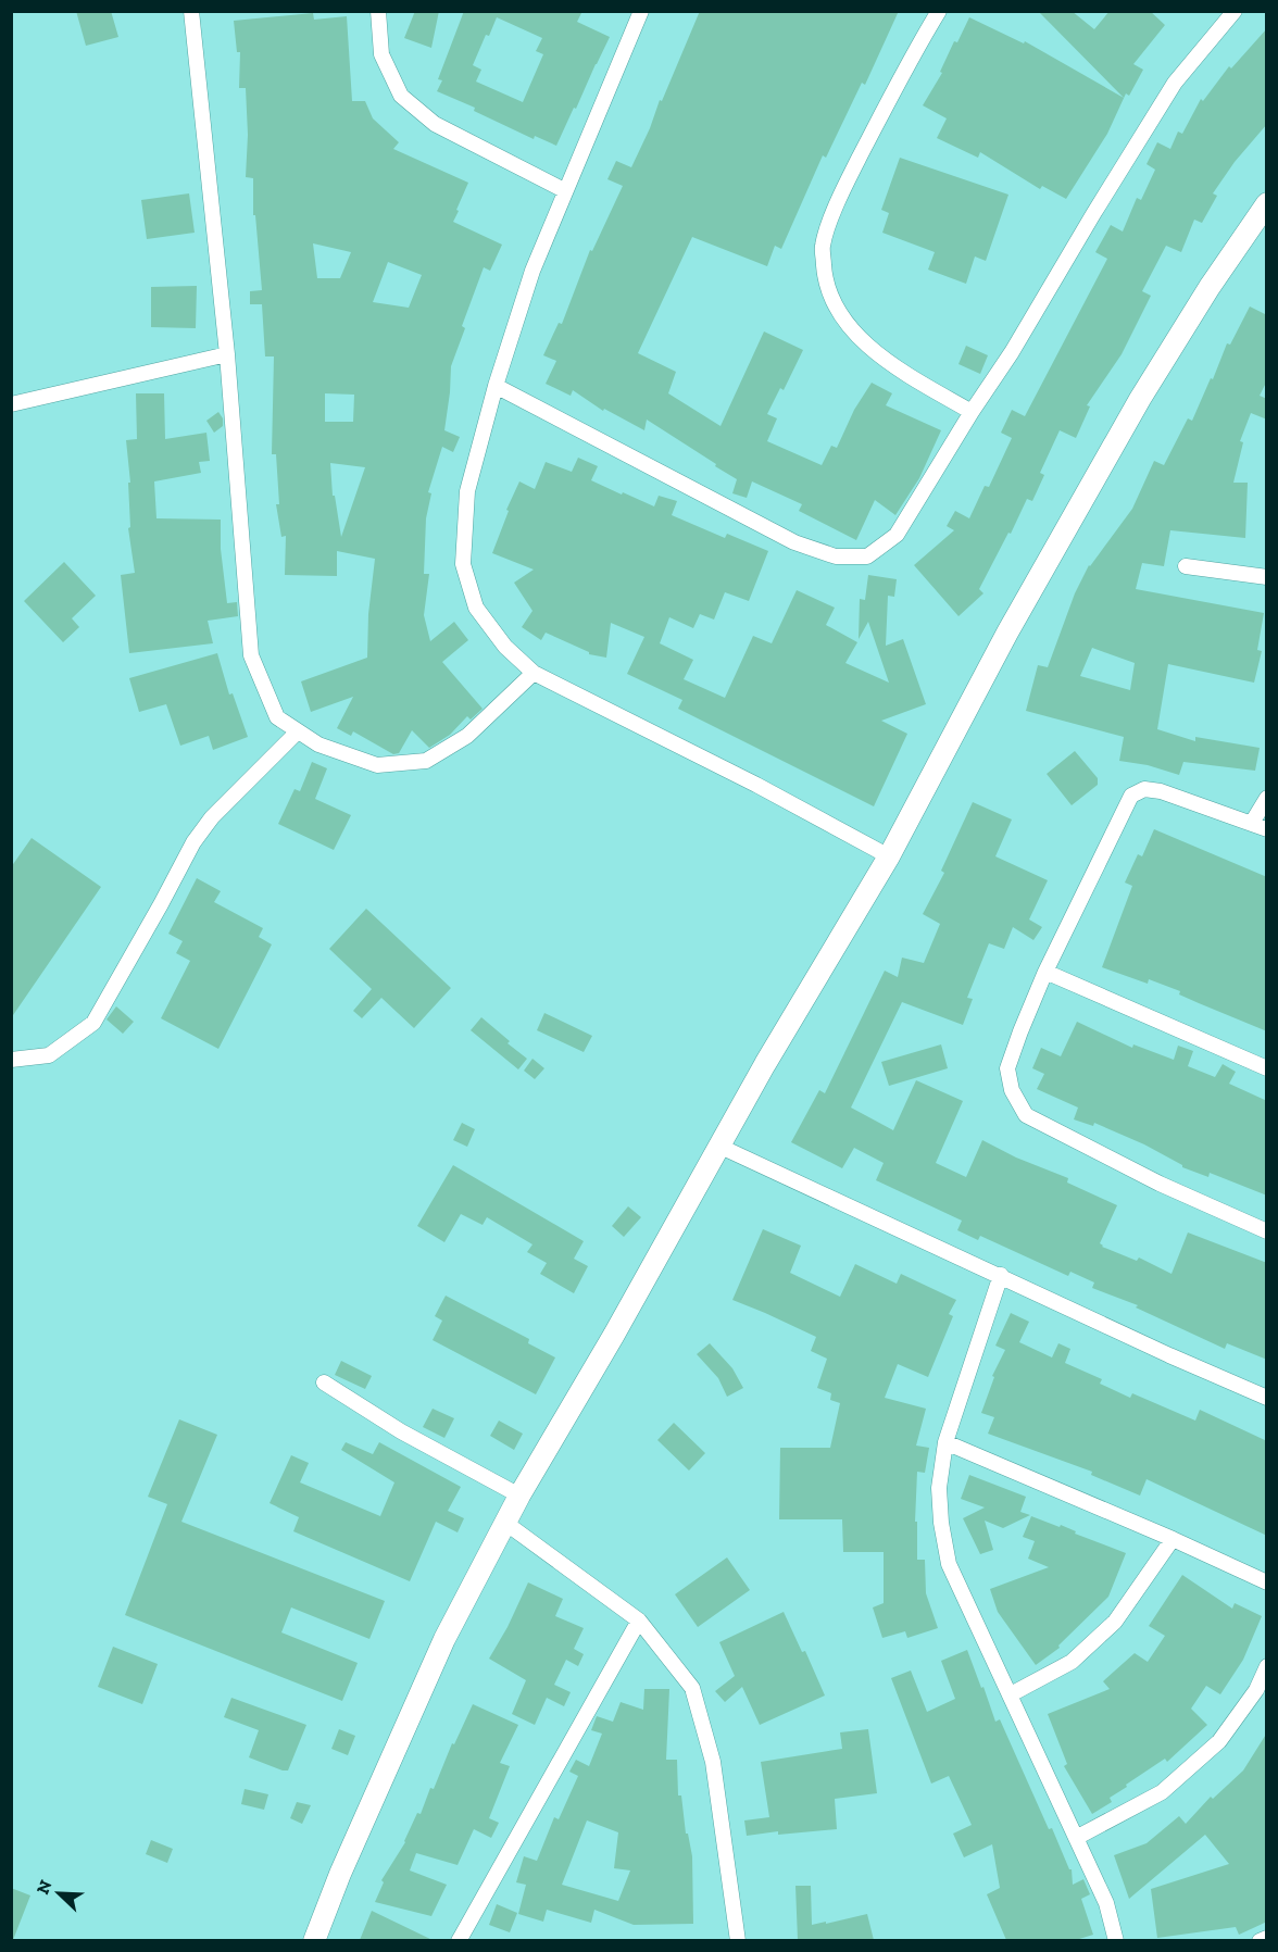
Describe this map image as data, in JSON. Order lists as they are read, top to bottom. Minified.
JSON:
{"north":"top left"}
